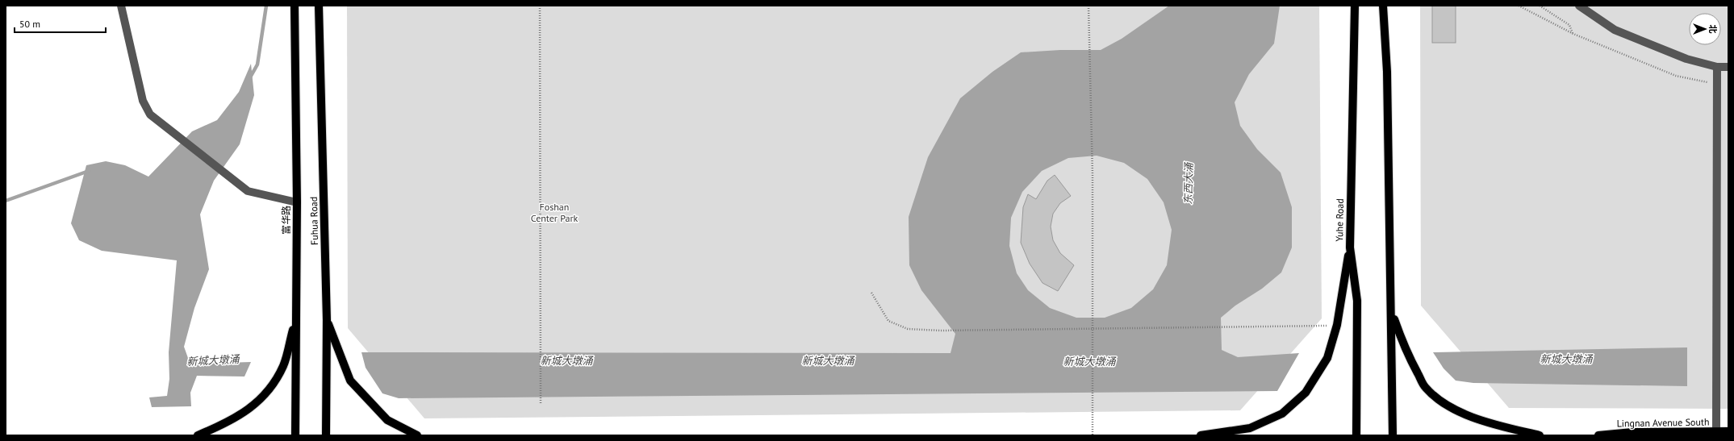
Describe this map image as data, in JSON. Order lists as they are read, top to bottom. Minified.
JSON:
{"streets":{"main road":["富华路","Yuhe Road","Fuhua Road","Lingnan Avenue South"]},"water":["东西大涌","新城大墩涌"],"parks":["Foshan Center Park"],"scale_bar":"50 m","north":"right"}
